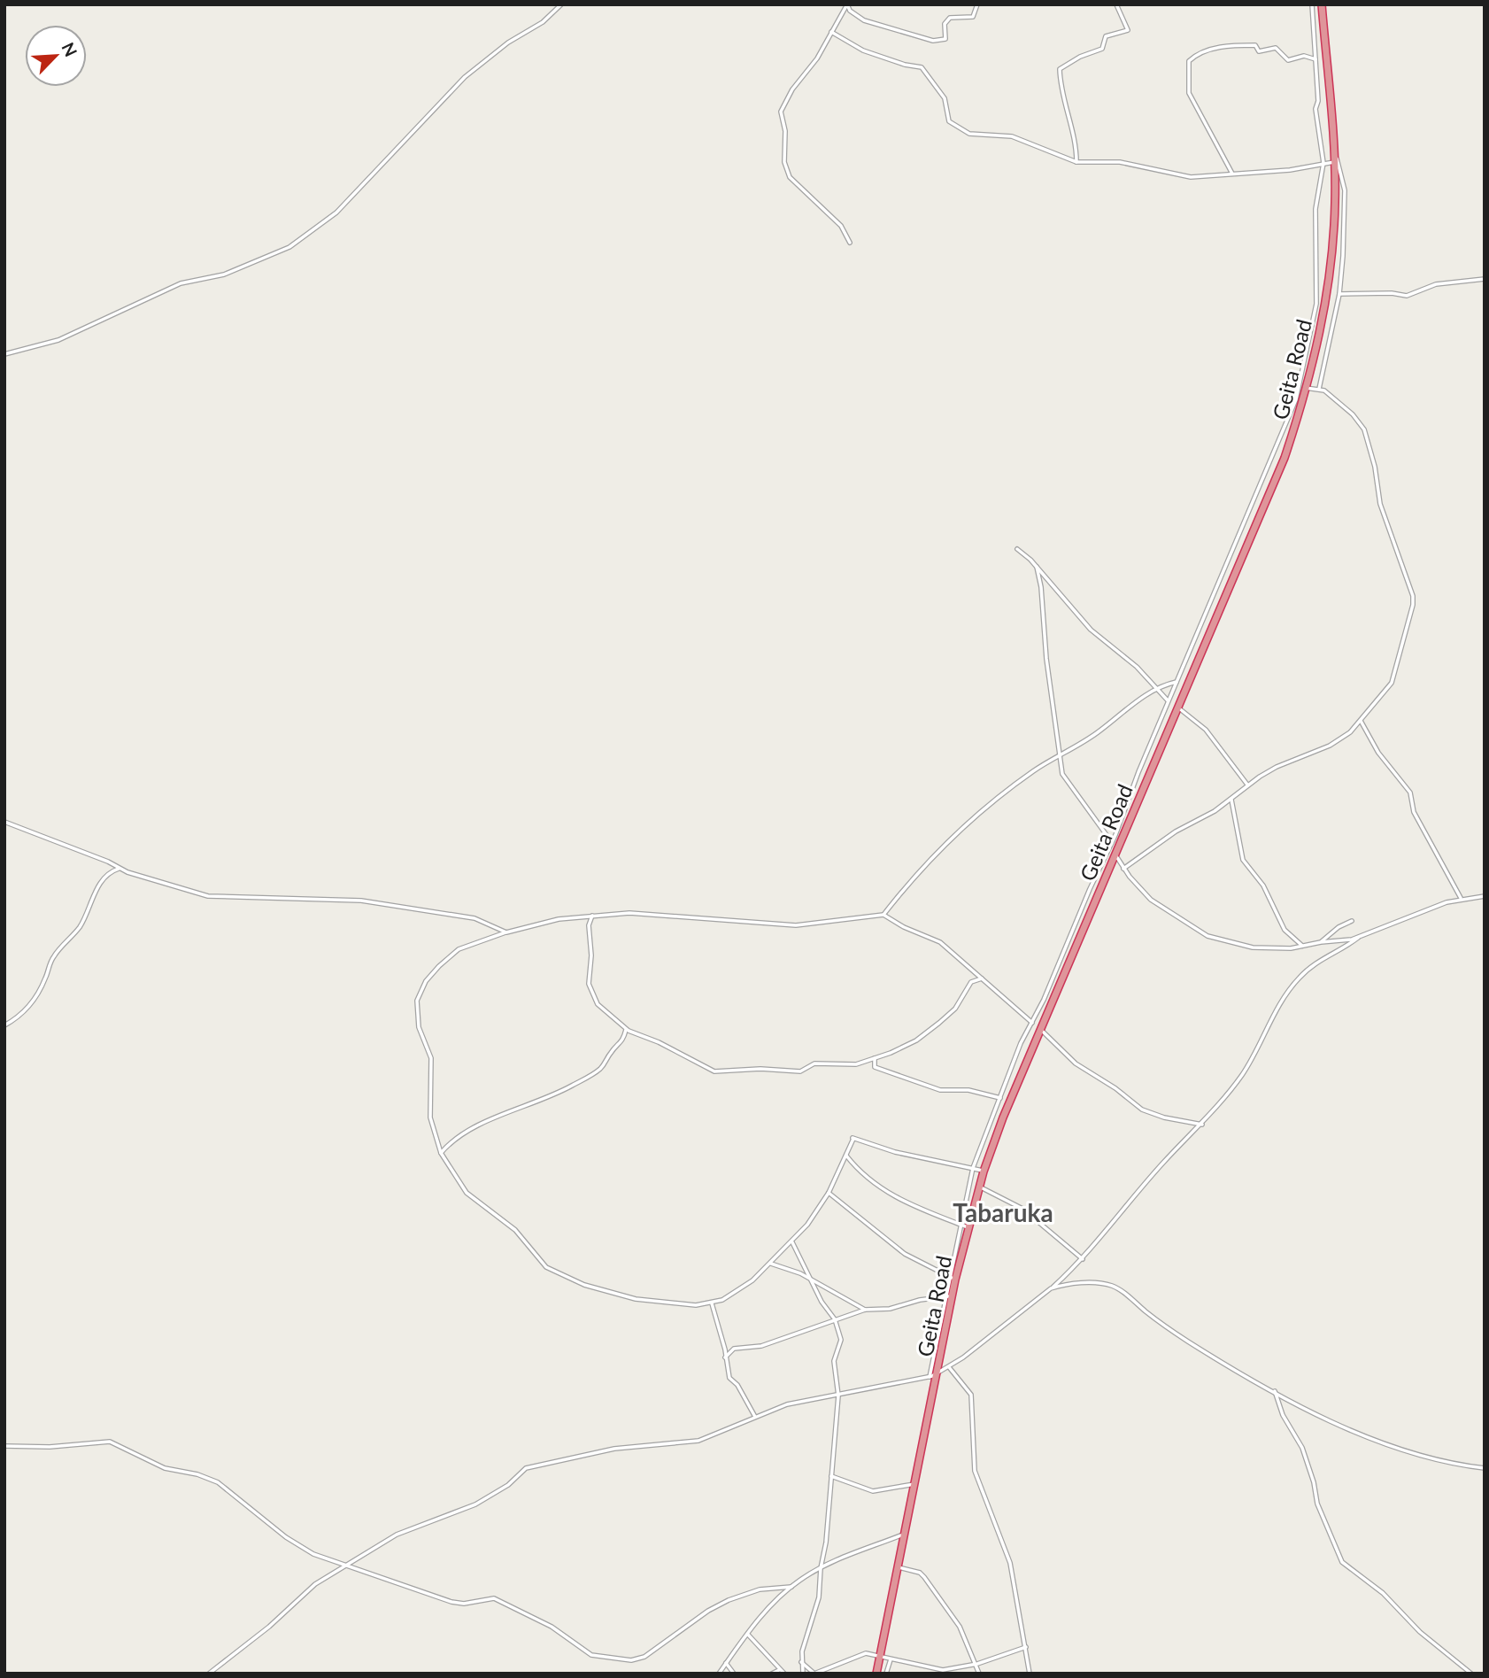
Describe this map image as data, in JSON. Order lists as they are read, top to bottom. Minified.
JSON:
{"streets":{"highway":["Geita Road"]},"districts":["Tabaruka"],"north":"top right"}
